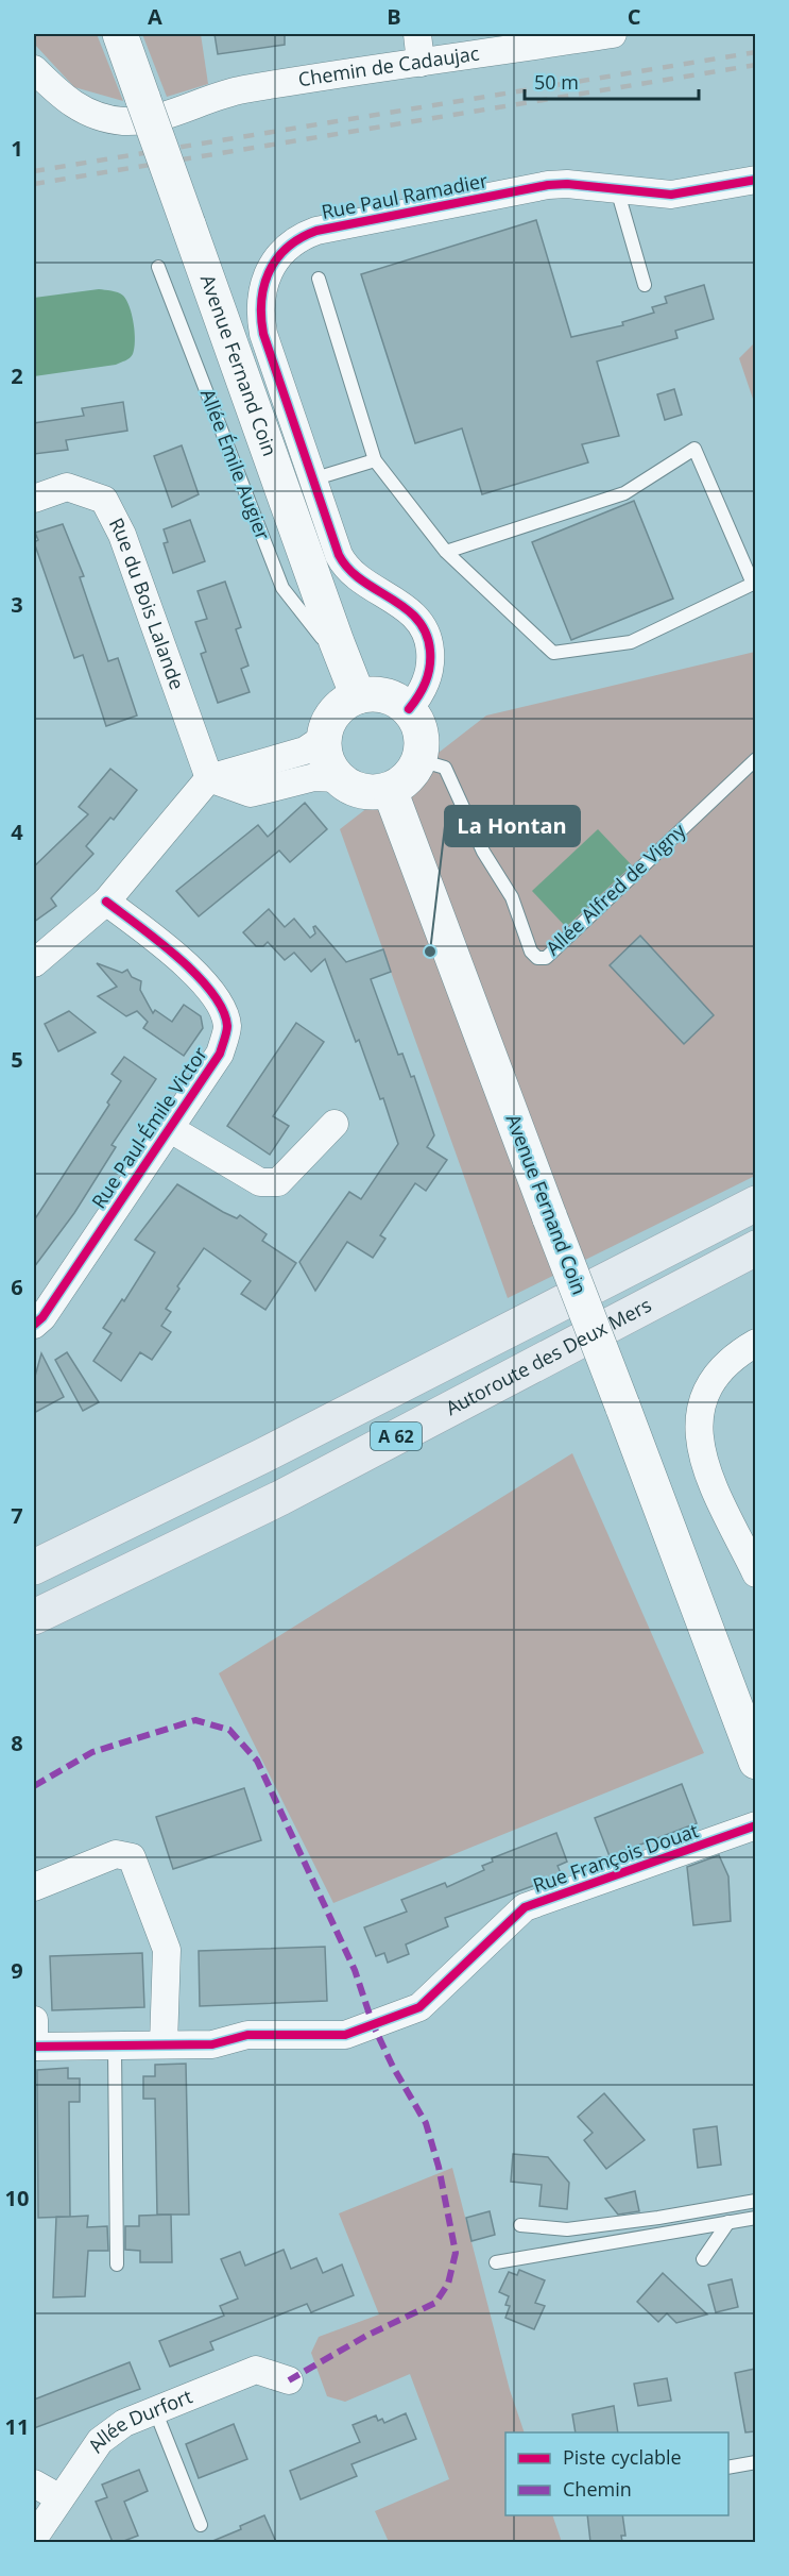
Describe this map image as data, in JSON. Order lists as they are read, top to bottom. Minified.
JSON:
{"streets":{"highway":["Autoroute des Deux Mers","A 62"],"main road":["Avenue Fernand Coin"],"street":["Chemin de Cadaujac","Rue Paul Ramadier","Rue du Bois Lalande","Rue Paul-Émile Victor","Rue François Douat","Allée Durfort"],"lane":["Allée Émile Augier","Allée Alfred de Vigny"]},"crossings":[["Rue Paul Ramadier","Avenue Fernand Coin"],["Rue Paul Ramadier","Allée Alfred de Vigny"],["Avenue Fernand Coin","Allée Émile Augier"],["Avenue Fernand Coin","Allée Alfred de Vigny"]],"places":["La Hontan"],"legend":["Piste cyclable","Chemin"],"scale_bar":"50 m","grid":{"columns":["A","B","C"],"rows":["1","2","3","4","5","6","7","8","9","10","11"]}}
